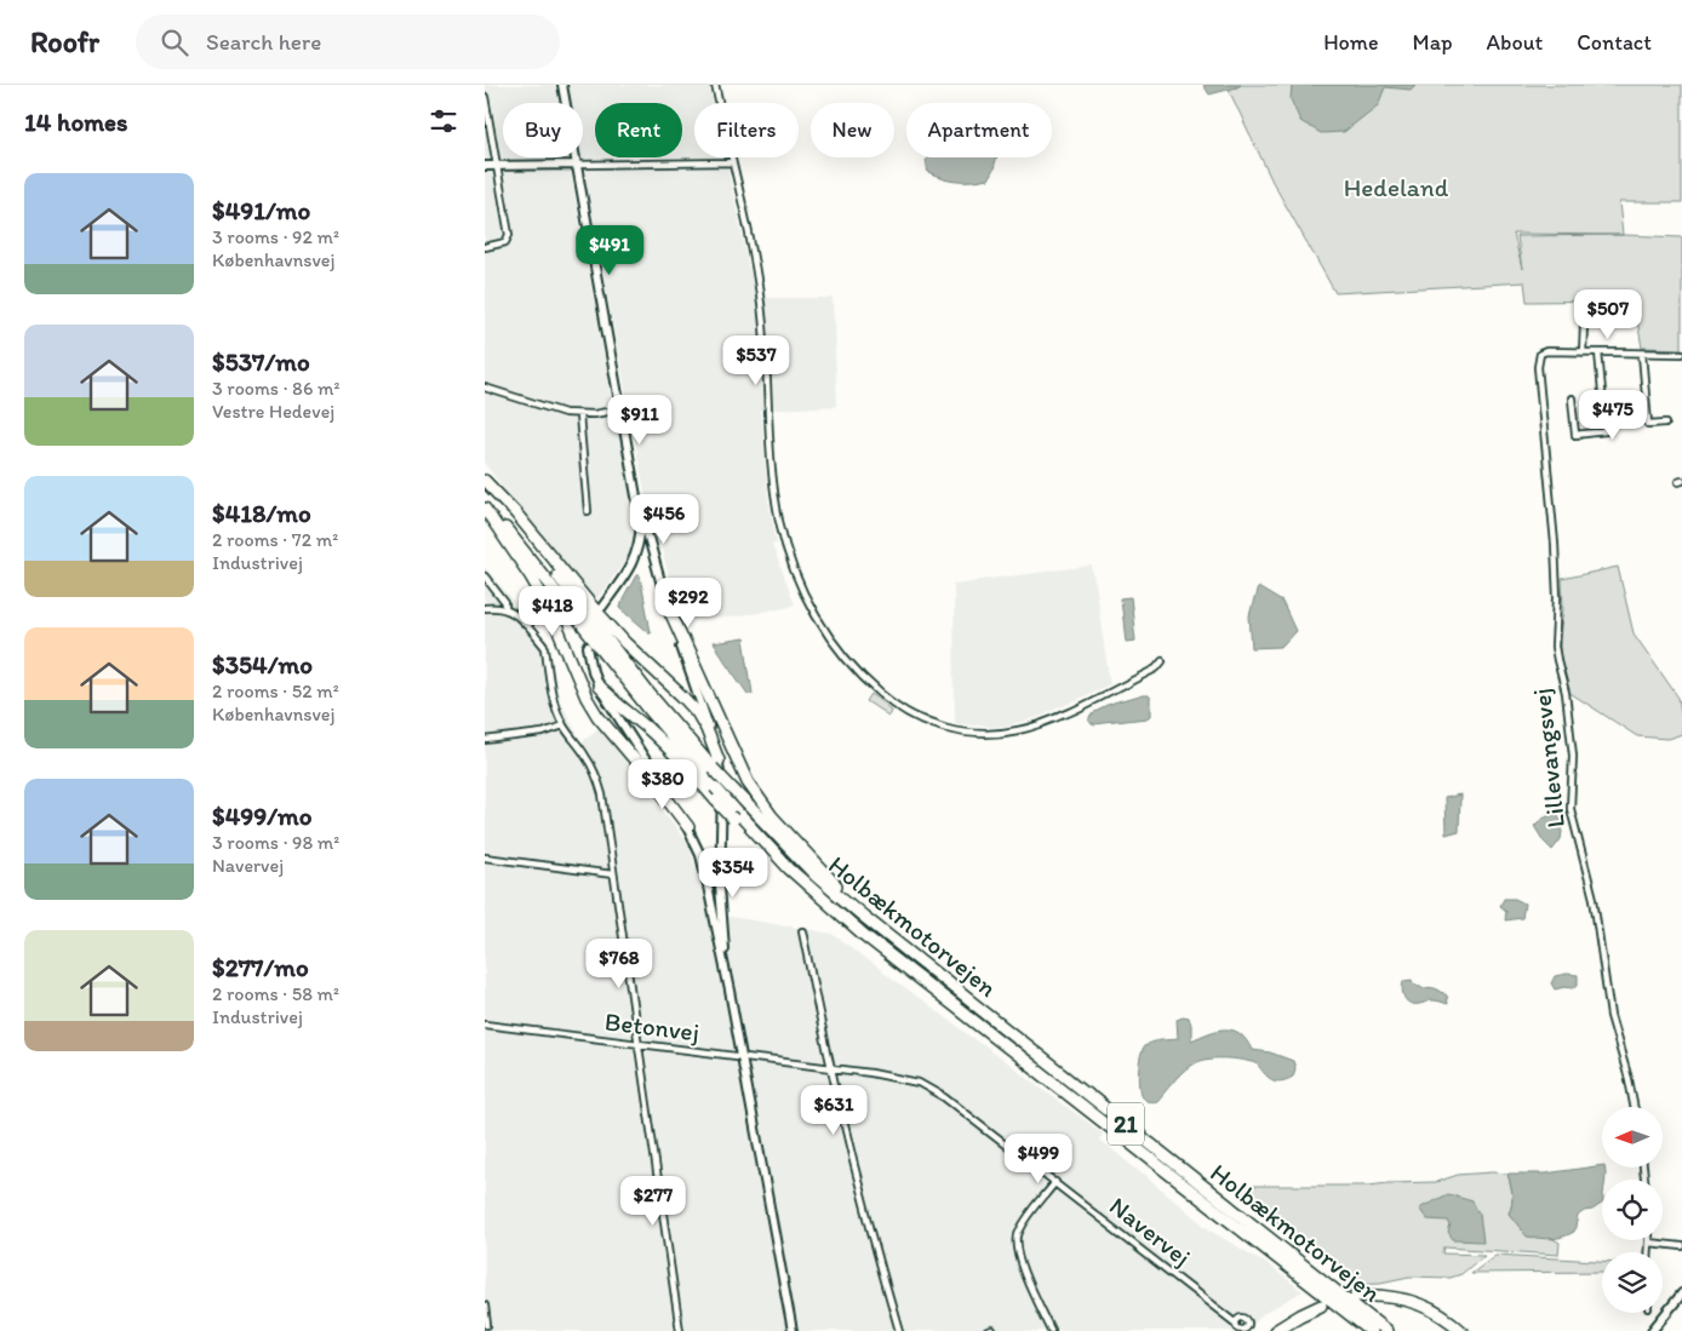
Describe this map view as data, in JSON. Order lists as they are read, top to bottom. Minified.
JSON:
{"streets":{"highway":["Holbækmotorvejen","21"],"street":["Lillevangsvej","Betonvej","Navervej"]},"crossings":[["Betonvej","Navervej"]],"parks":["Hedeland"],"north":"left","page":{"header":"Roofr","search":"Search here","nav":["Home","Map","About","Contact"],"heading":"14 homes","chip":["Buy","Rent","Filters","New","Apartment"],"list":[{"name":"$491/mo","note":"3 rooms · 92 m² · Københavnsvej"},{"name":"$537/mo","note":"3 rooms · 86 m² · Vestre Hedevej"},{"name":"$418/mo","note":"2 rooms · 72 m² · Industrivej"},{"name":"$354/mo","note":"2 rooms · 52 m² · Københavnsvej"},{"name":"$499/mo","note":"3 rooms · 98 m² · Navervej"},{"name":"$277/mo","note":"2 rooms · 58 m² · Industrivej"}],"price":["$491","$507","$537","$475","$911","$456","$292","$418","$380","$354","$768","$631","$499","$277"]}}
